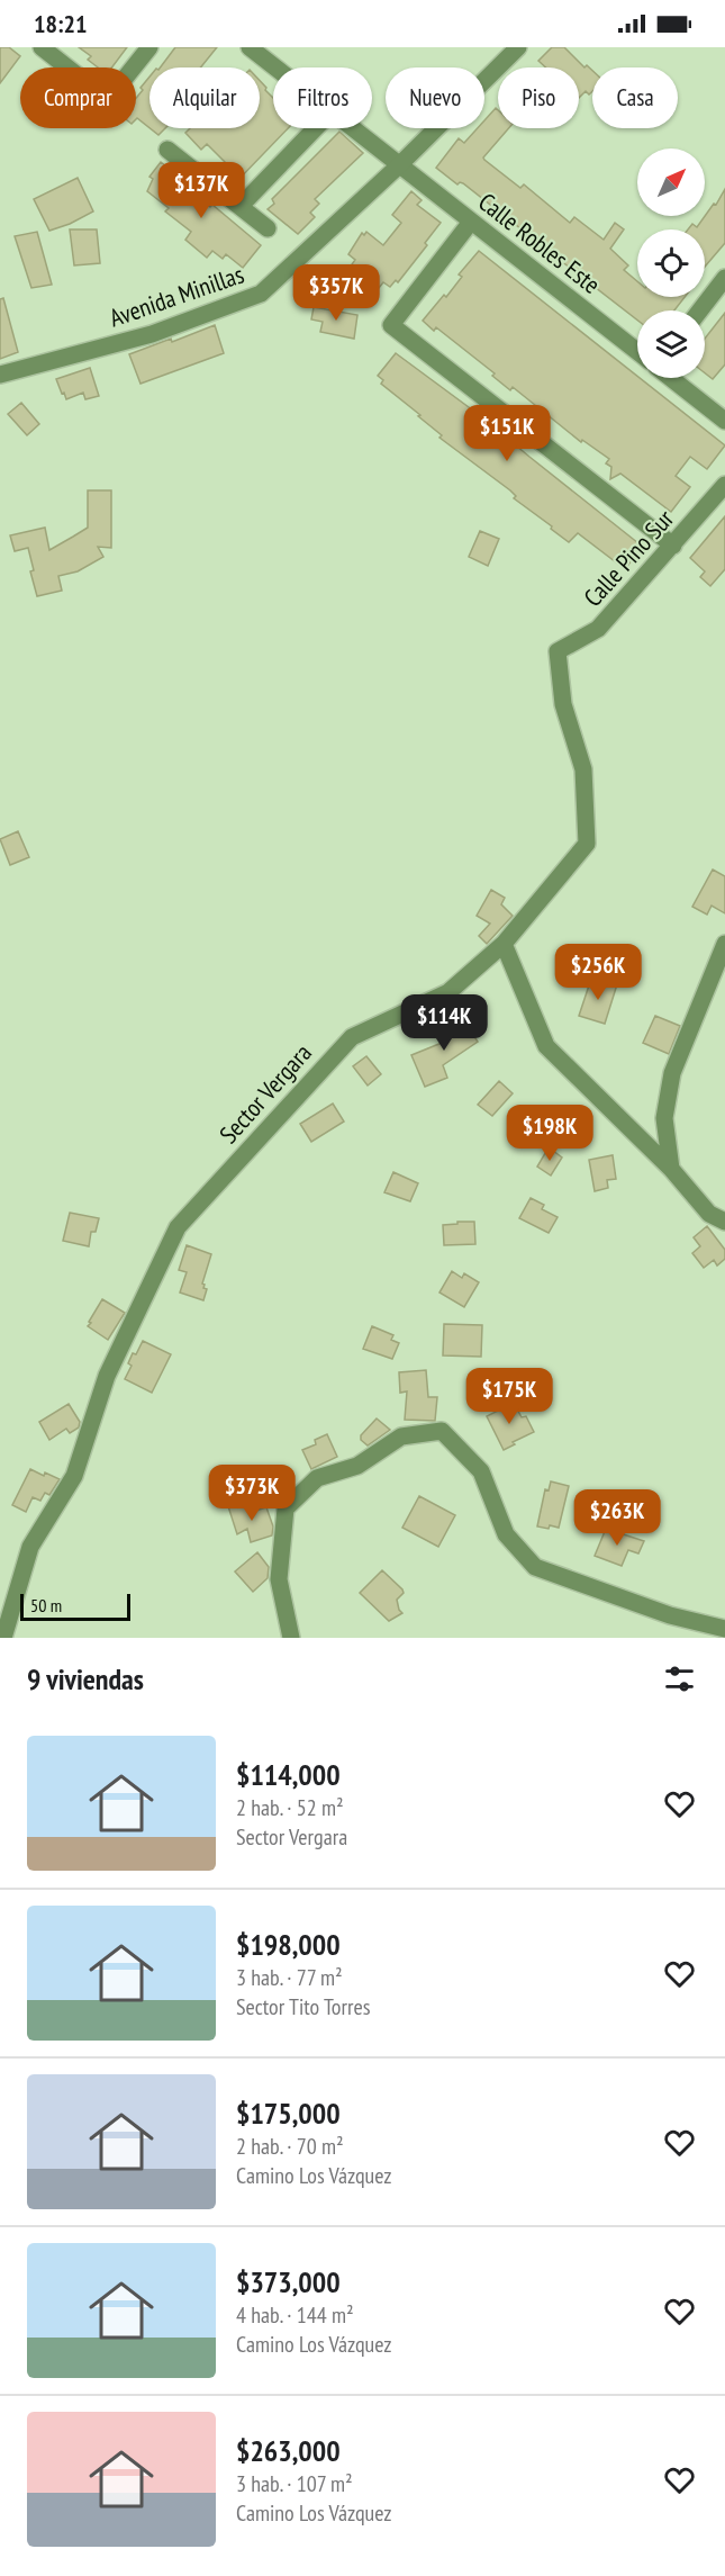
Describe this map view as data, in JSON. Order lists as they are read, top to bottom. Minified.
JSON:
{"streets":{"street":["Calle Robles Este","Avenida Minillas","Calle Pino Sur","Sector Vergara"]},"crossings":[["Calle Robles Este","Avenida Minillas"],["Calle Pino Sur","Sector Vergara"]],"scale_bar":"50 m","north":"top right","page":{"status":"18:21","chip":["Comprar","Alquilar","Filtros","Nuevo","Piso","Casa"],"price":["$137K","$357K","$151K","$256K","$114K","$198K","$175K","$373K","$263K"],"scale":"50 m","heading":"9 viviendas","list":[{"name":"$114,000","note":"2 hab. · 52 m² · Sector Vergara"},{"name":"$198,000","note":"3 hab. · 77 m² · Sector Tito Torres"},{"name":"$175,000","note":"2 hab. · 70 m² · Camino Los Vázquez"},{"name":"$373,000","note":"4 hab. · 144 m² · Camino Los Vázquez"},{"name":"$263,000","note":"3 hab. · 107 m² · Camino Los Vázquez"}]}}
